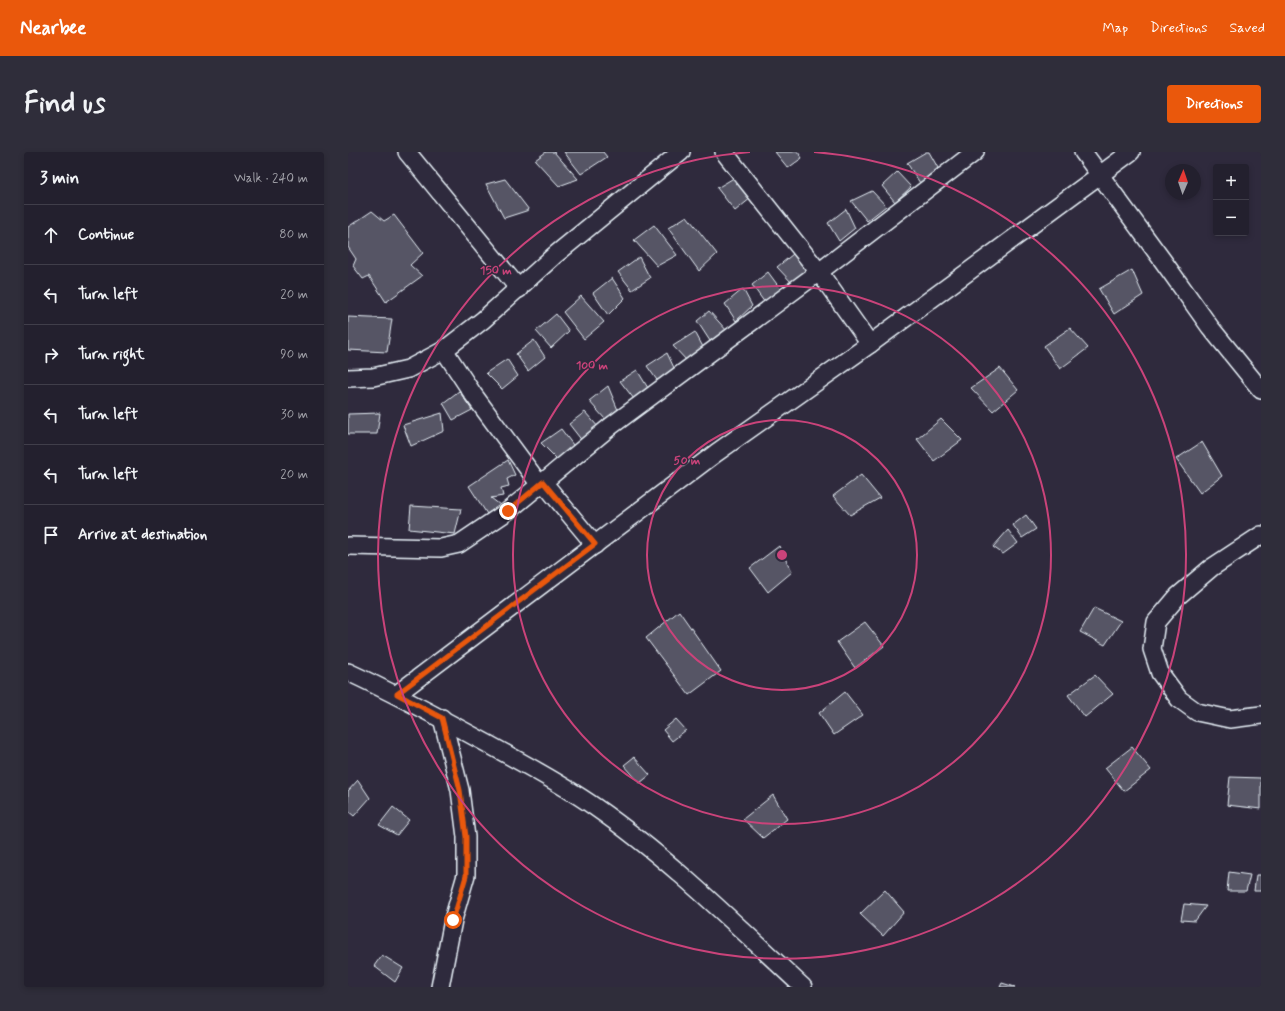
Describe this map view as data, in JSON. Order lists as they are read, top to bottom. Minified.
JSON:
{"north":"top","page":{"header":"Nearbee","nav":["Map","Directions","Saved"],"buttons":"Directions","title":"Find us","heading":["3 min","Walk · 240 m"],"map_buttons":["+","−"],"list":[["Continue","80 m"],["Turn left","20 m"],["Turn right","90 m"],["Turn left","30 m"],["Turn left","20 m"],"Arrive at destination"]},"rings":["150 m","100 m","50 m"]}
